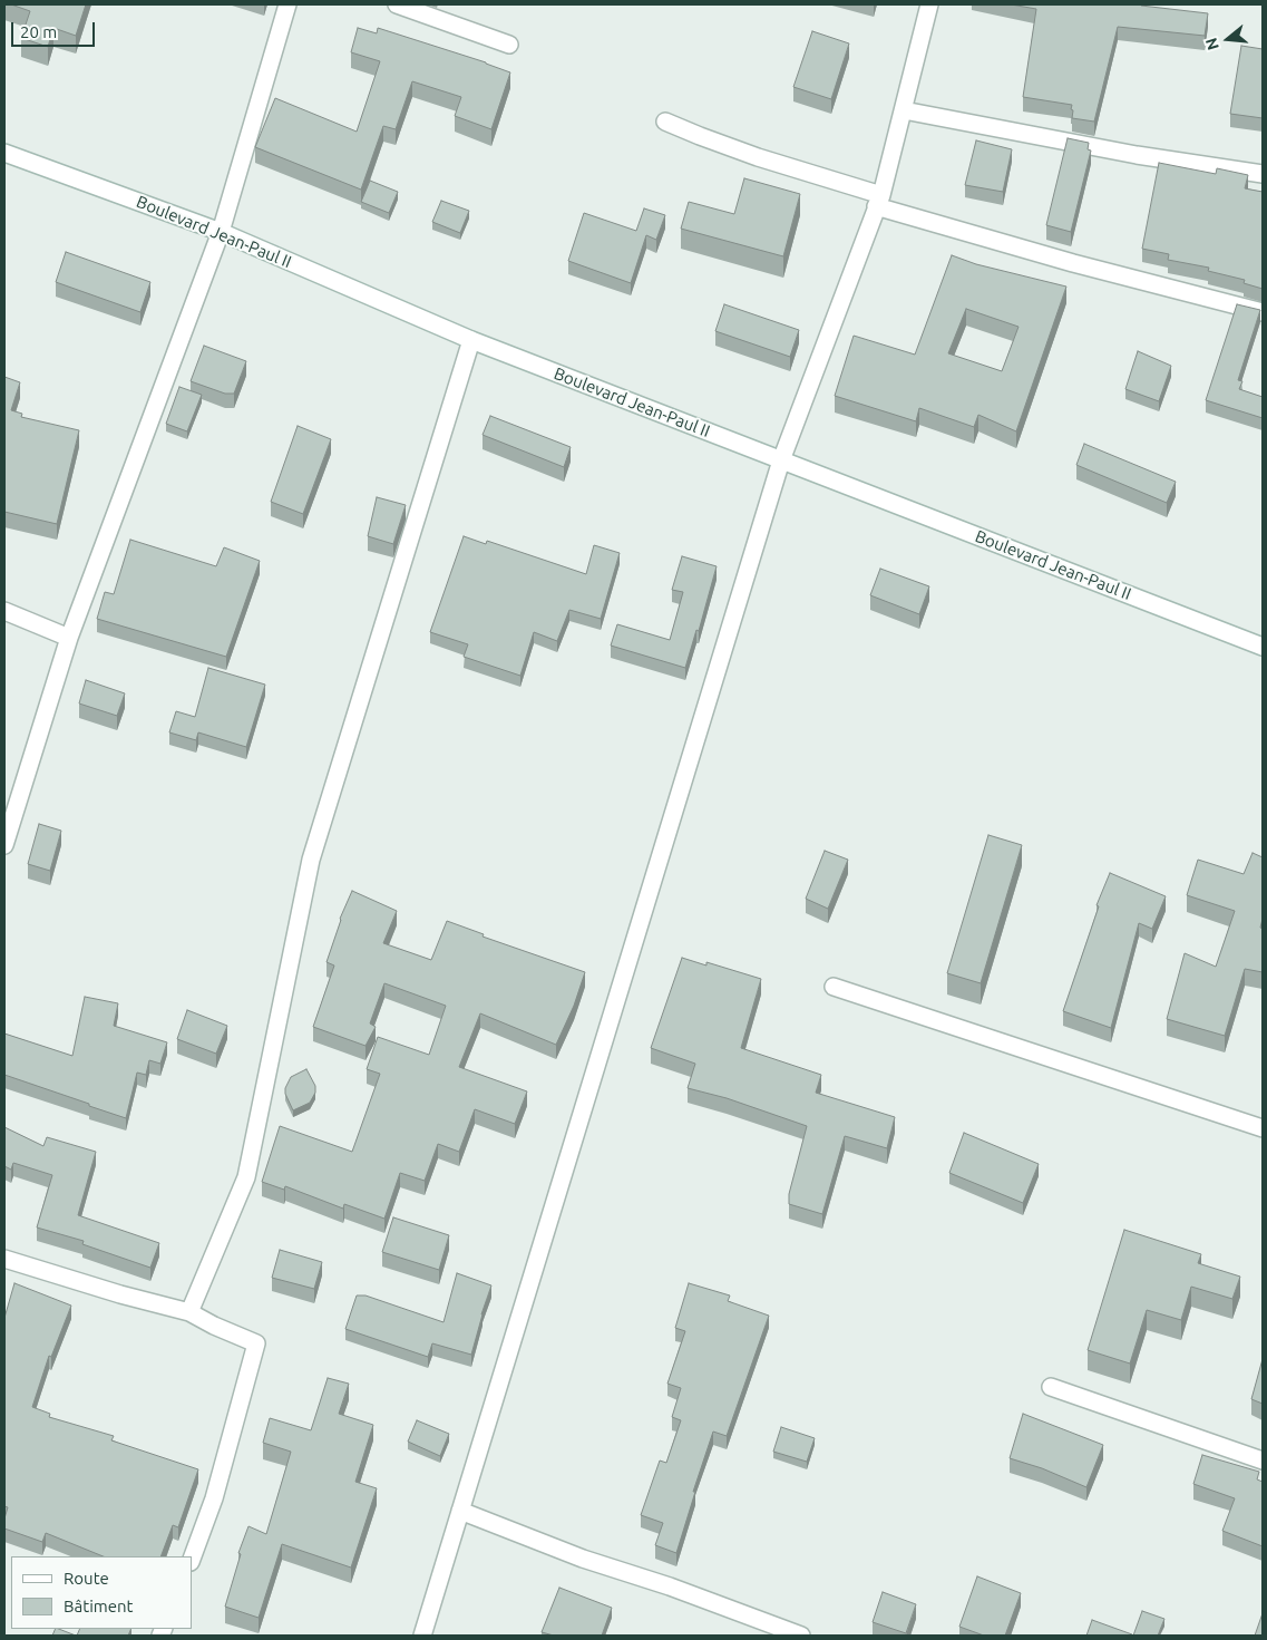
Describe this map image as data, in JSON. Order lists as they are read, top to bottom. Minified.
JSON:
{"streets":{"street":["Boulevard Jean-Paul II"]},"legend":["Route","Bâtiment"],"scale_bar":"20 m","north":"left"}
